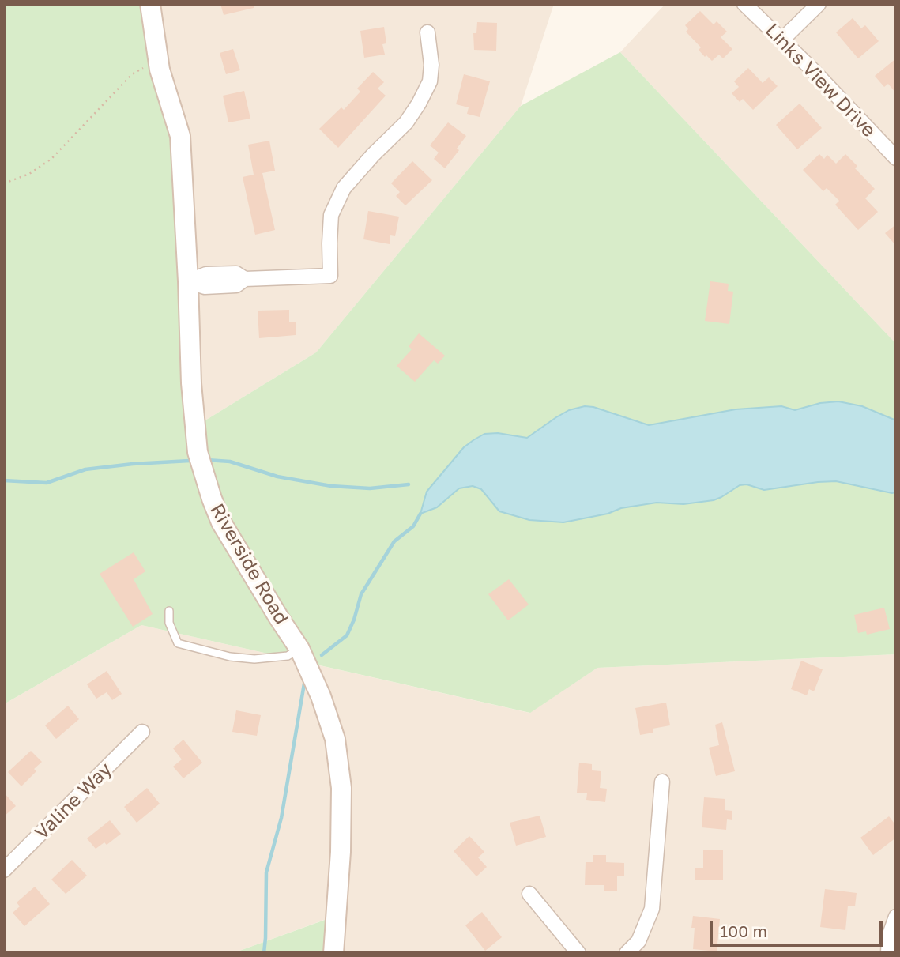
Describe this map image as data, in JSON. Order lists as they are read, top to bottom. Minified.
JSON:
{"streets":{"street":["Links View Drive","Riverside Road","Valine Way"]},"scale_bar":"100 m"}
